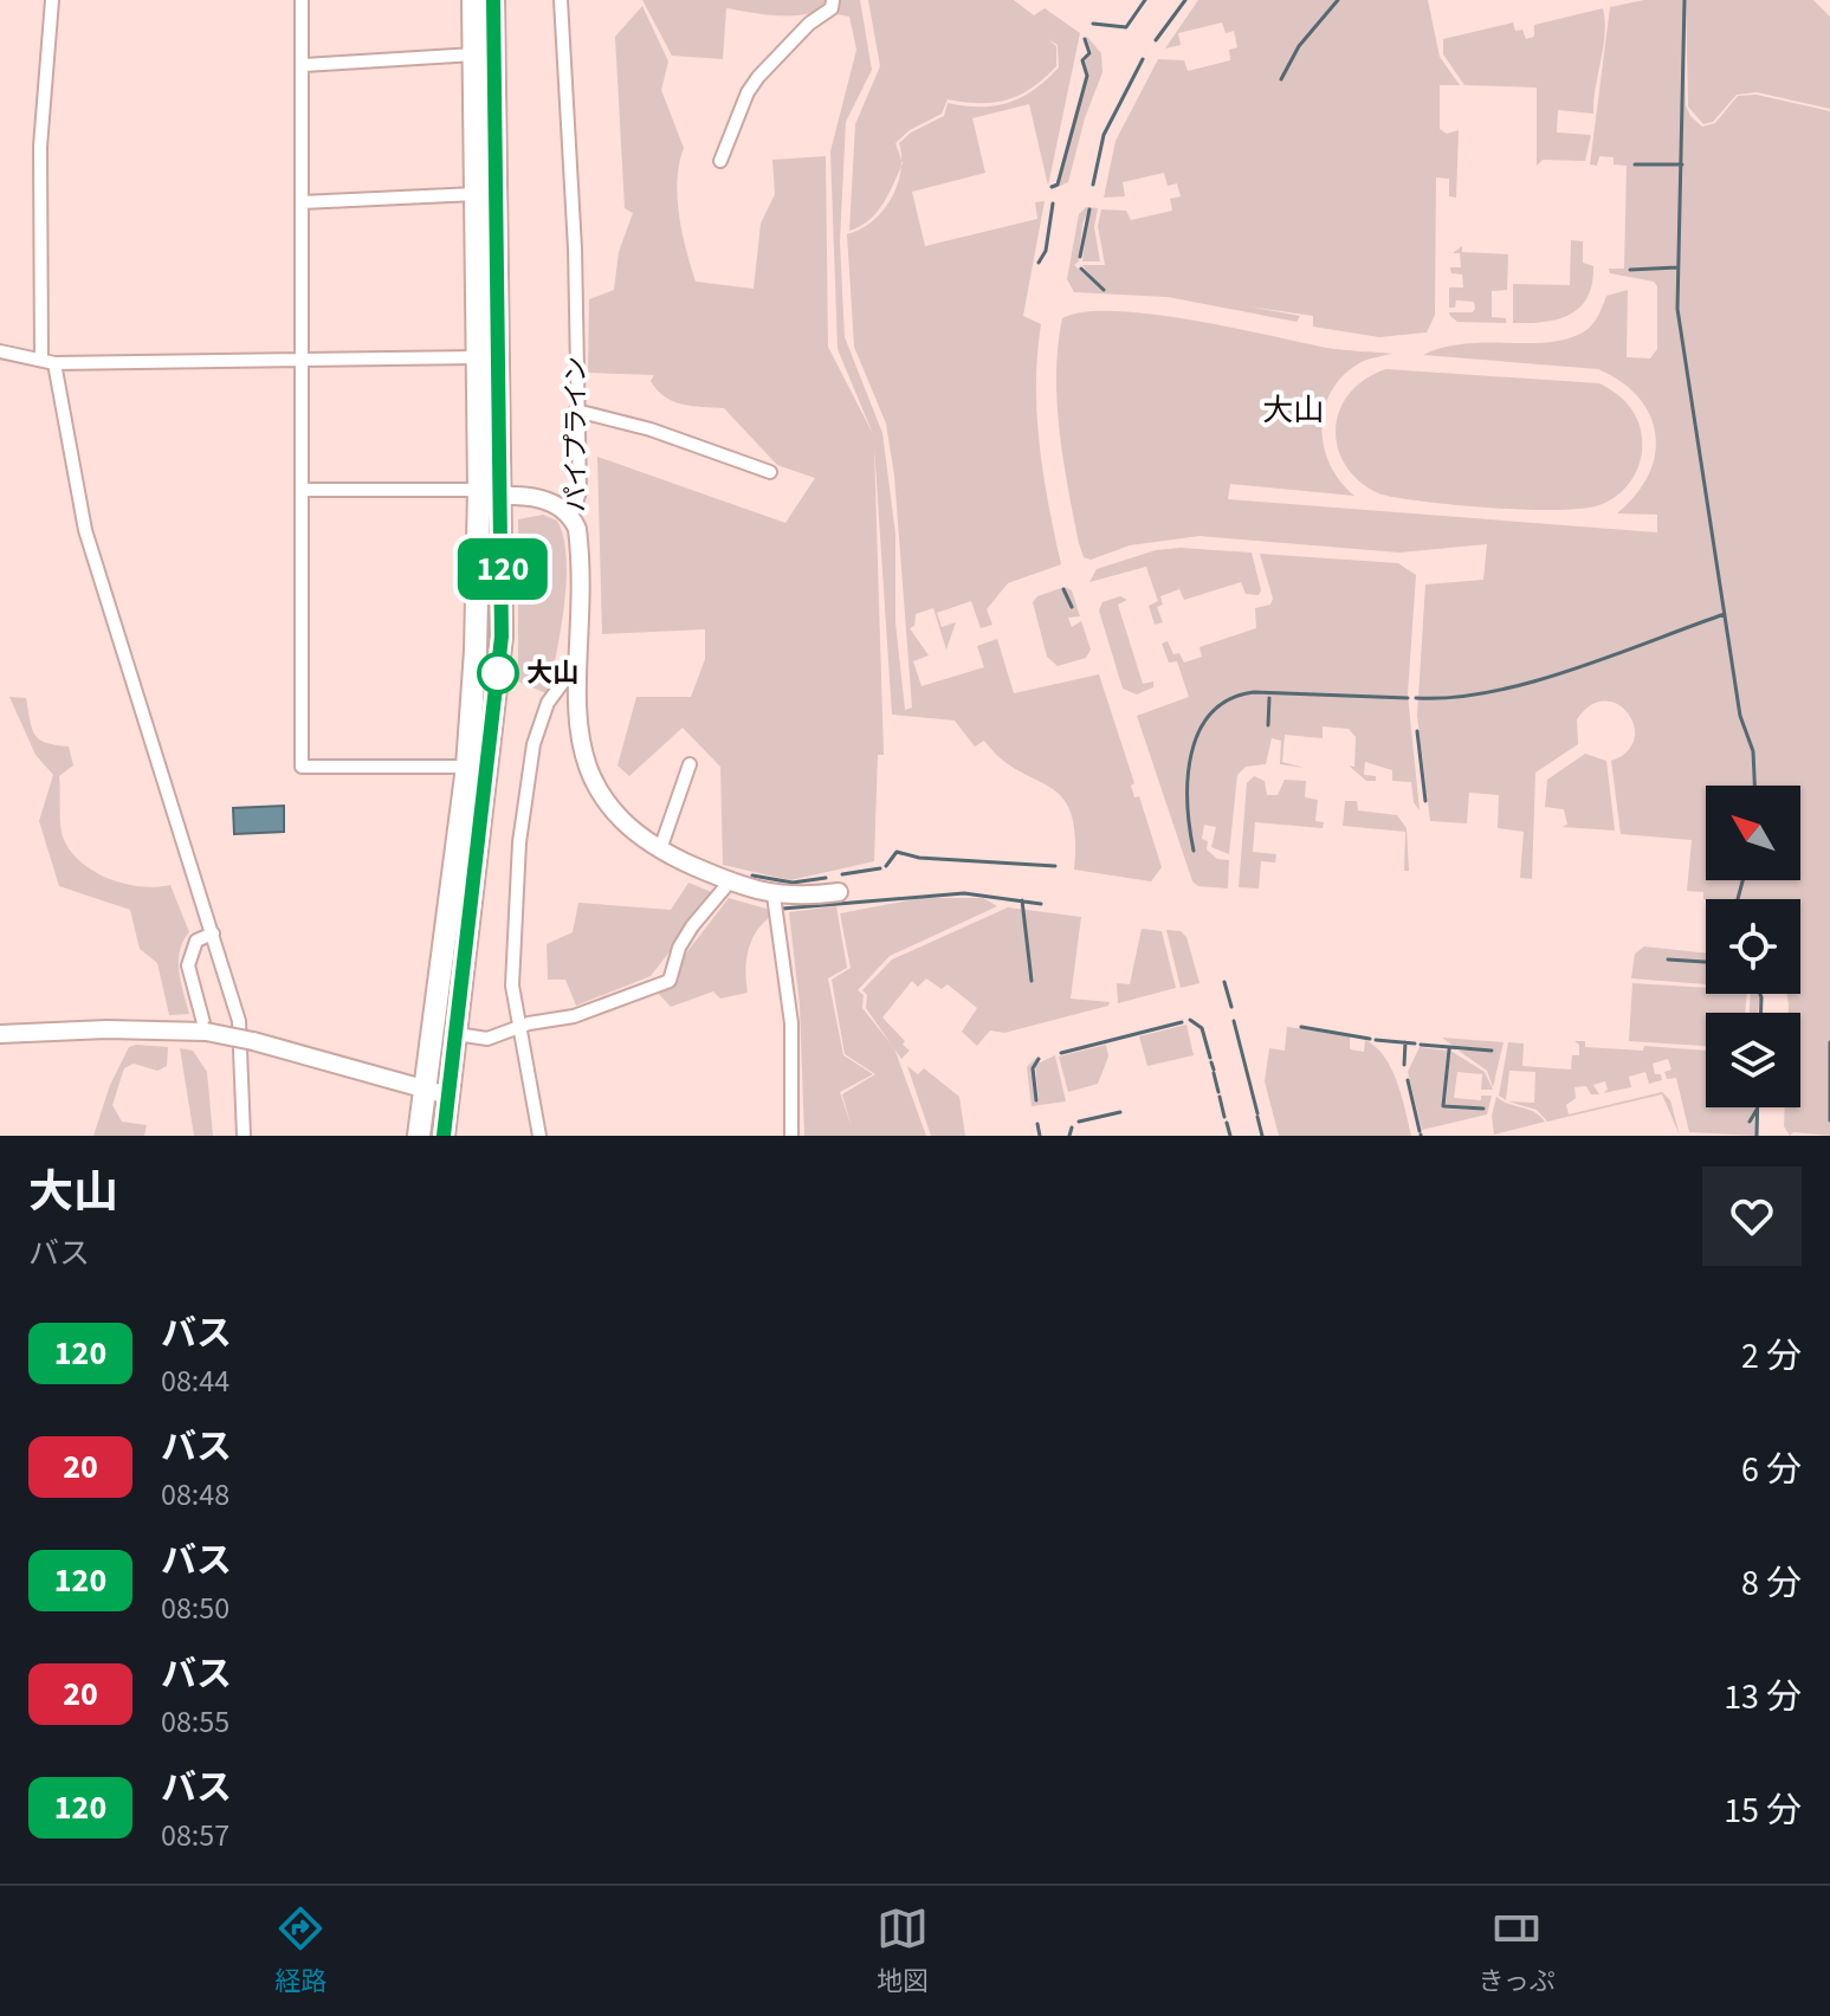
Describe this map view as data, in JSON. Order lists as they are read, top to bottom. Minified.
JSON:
{"streets":{"street":["パイプライン"]},"districts":["大山"],"places":["大山"],"lines":["bus line 120"],"north":"top left","page":{"on_map":"120","heading":["大山","バス"],"list":[{"mark":"120","name":"バス","note":"08:44","value":"2 分"},{"mark":"20","name":"バス","note":"08:48","value":"6 分"},{"mark":"120","name":"バス","note":"08:50","value":"8 分"},{"mark":"20","name":"バス","note":"08:55","value":"13 分"},{"mark":"120","name":"バス","note":"08:57","value":"15 分"}],"tabs":["経路","地図","きっぷ"]}}
